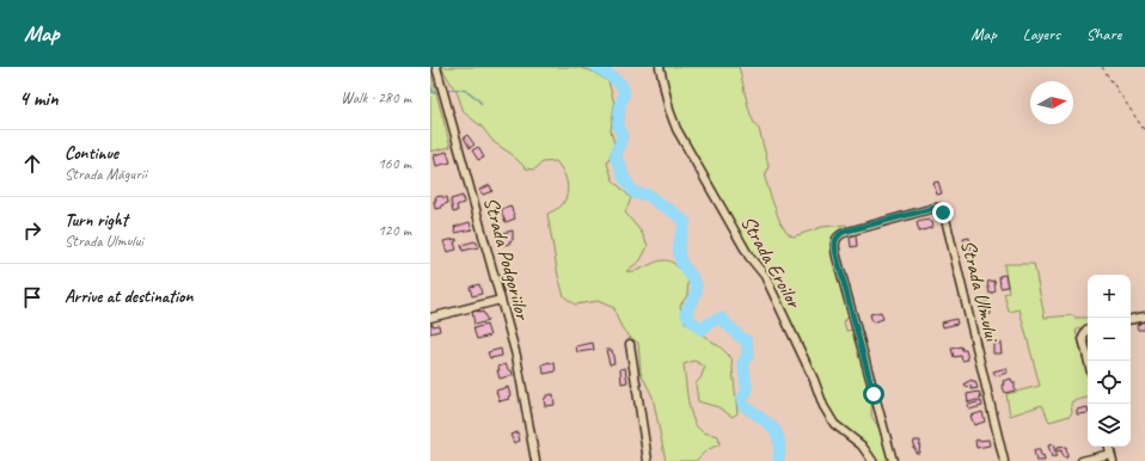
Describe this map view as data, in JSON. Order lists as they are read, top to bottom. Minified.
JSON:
{"streets":{"street":["Strada Podgoriilor","Strada Eroilor","Strada Ulmului"]},"north":"right","page":{"header":"Map","nav":["Map","Layers","Share"],"heading":["4 min","Walk · 280 m"],"list":[["Continue","Strada Măgurii","160 m"],["Turn right","Strada Ulmului","120 m"],"Arrive at destination"],"map_buttons":["+","−"]}}
